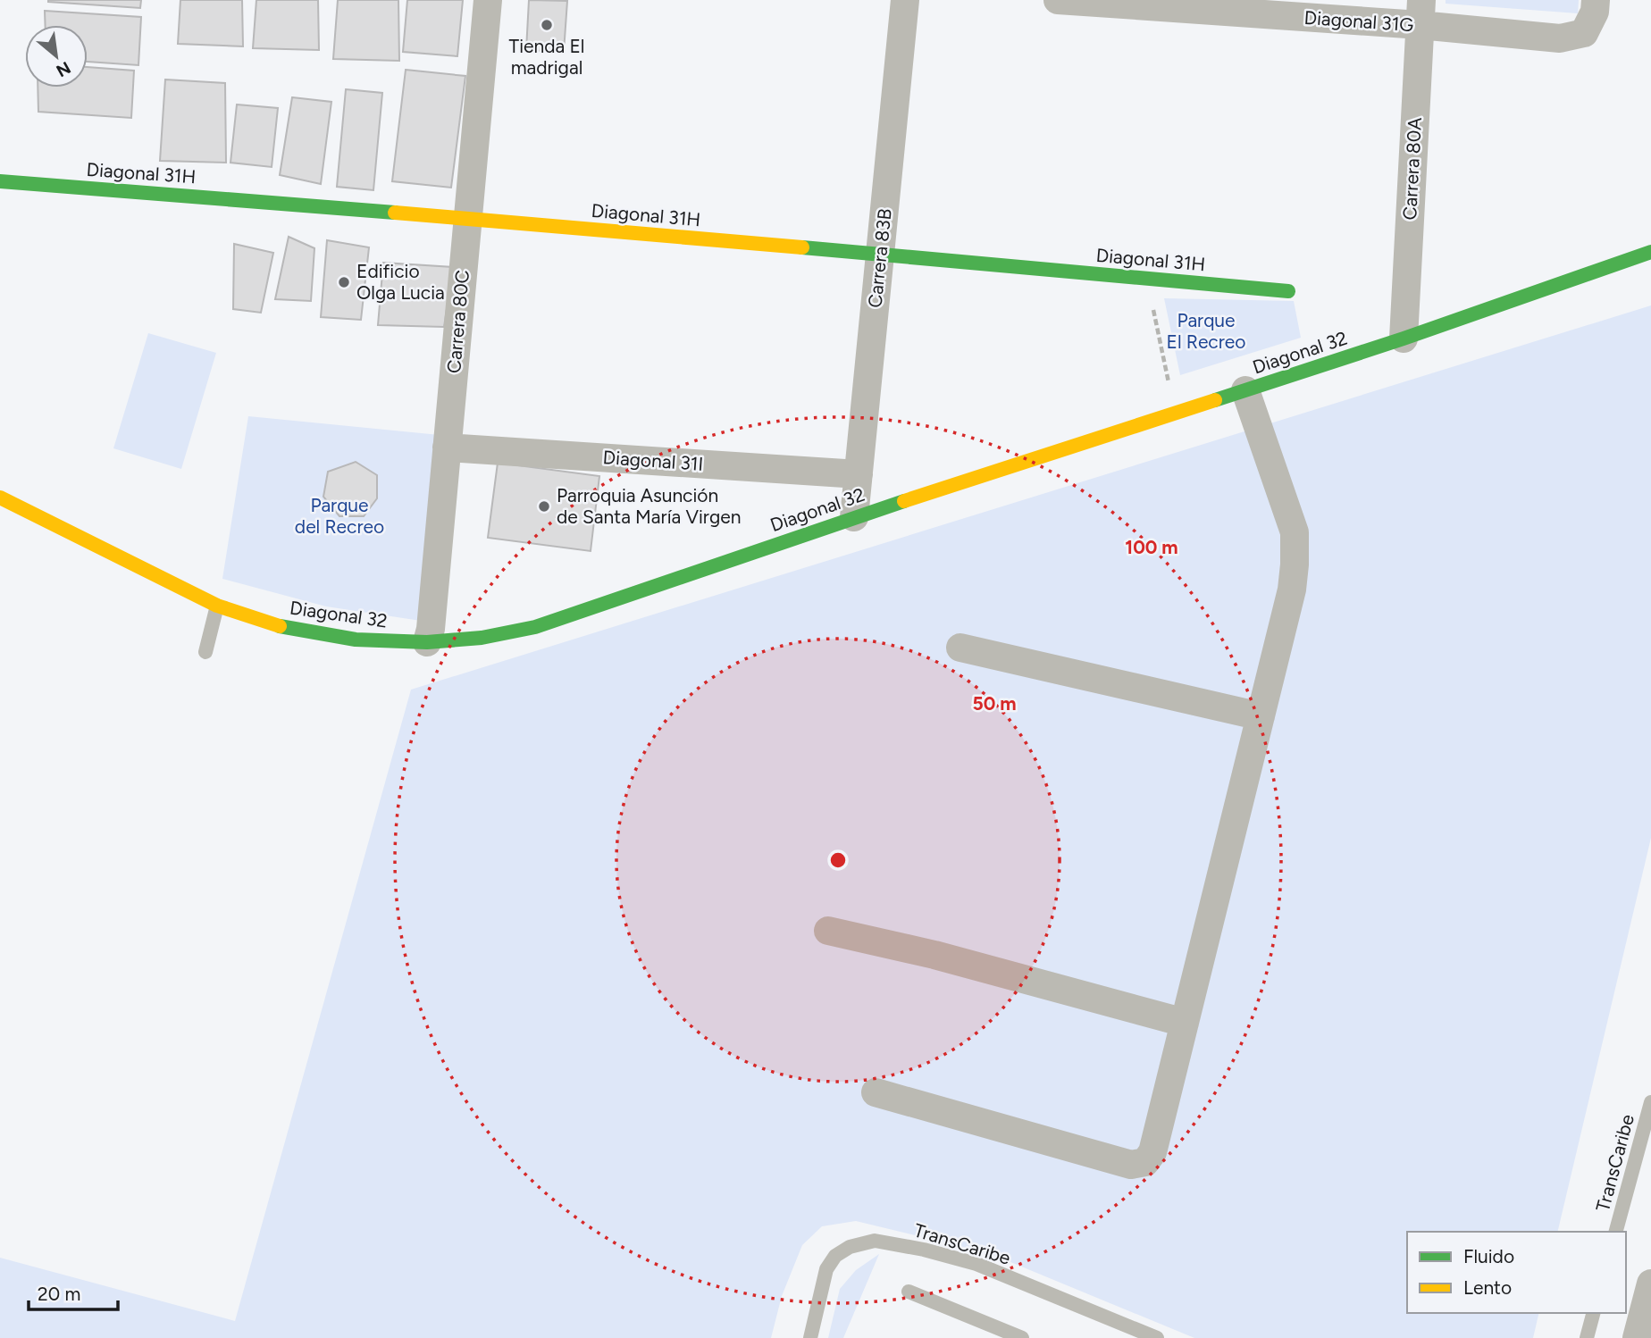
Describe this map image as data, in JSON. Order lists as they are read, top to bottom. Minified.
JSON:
{"streets":{"street":["Diagonal 31G","Carrera 80A","Diagonal 31H","Carrera 83B","Carrera 80C","Diagonal 32","Diagonal 31I"],"lane":["TransCaribe"]},"crossings":[["Diagonal 31G","Carrera 80A"],["Carrera 80A","Diagonal 32"],["Diagonal 31H","Carrera 83B"],["Diagonal 31H","Carrera 80C"],["Carrera 83B","Diagonal 32"],["Carrera 83B","Diagonal 31I"],["Carrera 80C","Diagonal 32"],["Carrera 80C","Diagonal 31I"]],"parks":["Parque El Recreo","Parque del Recreo"],"places":["Tienda El madrigal","Edificio Olga Lucia","Parroquia Asunción de Santa María Virgen"],"legend":["Fluido","Lento"],"scale_bar":"20 m","north":"bottom right","rings":["100 m","50 m"]}
